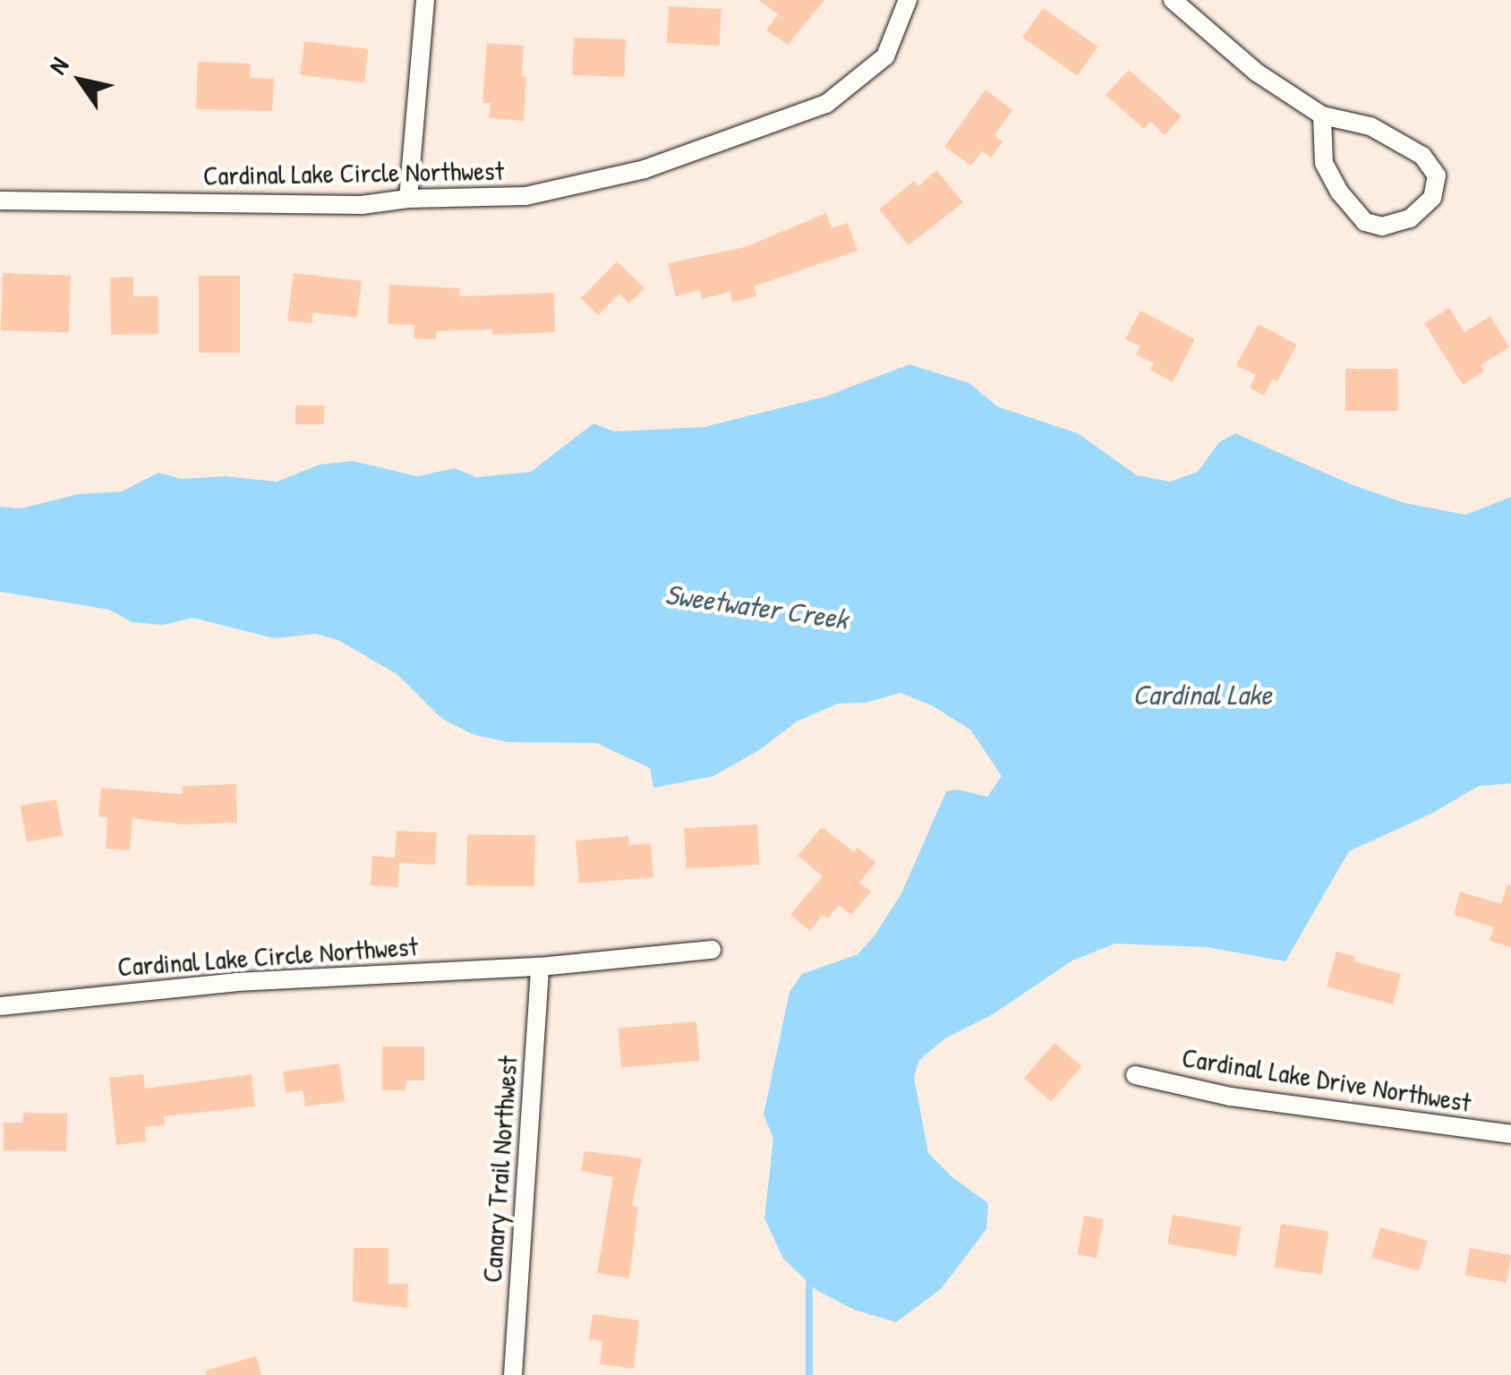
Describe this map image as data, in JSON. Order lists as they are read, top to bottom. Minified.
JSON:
{"streets":{"street":["Cardinal Lake Circle Northwest","Cardinal Lake Drive Northwest","Canary Trail Northwest"]},"crossings":[["Cardinal Lake Circle Northwest","Canary Trail Northwest"]],"water":["Sweetwater Creek","Cardinal Lake"],"north":"top left"}
